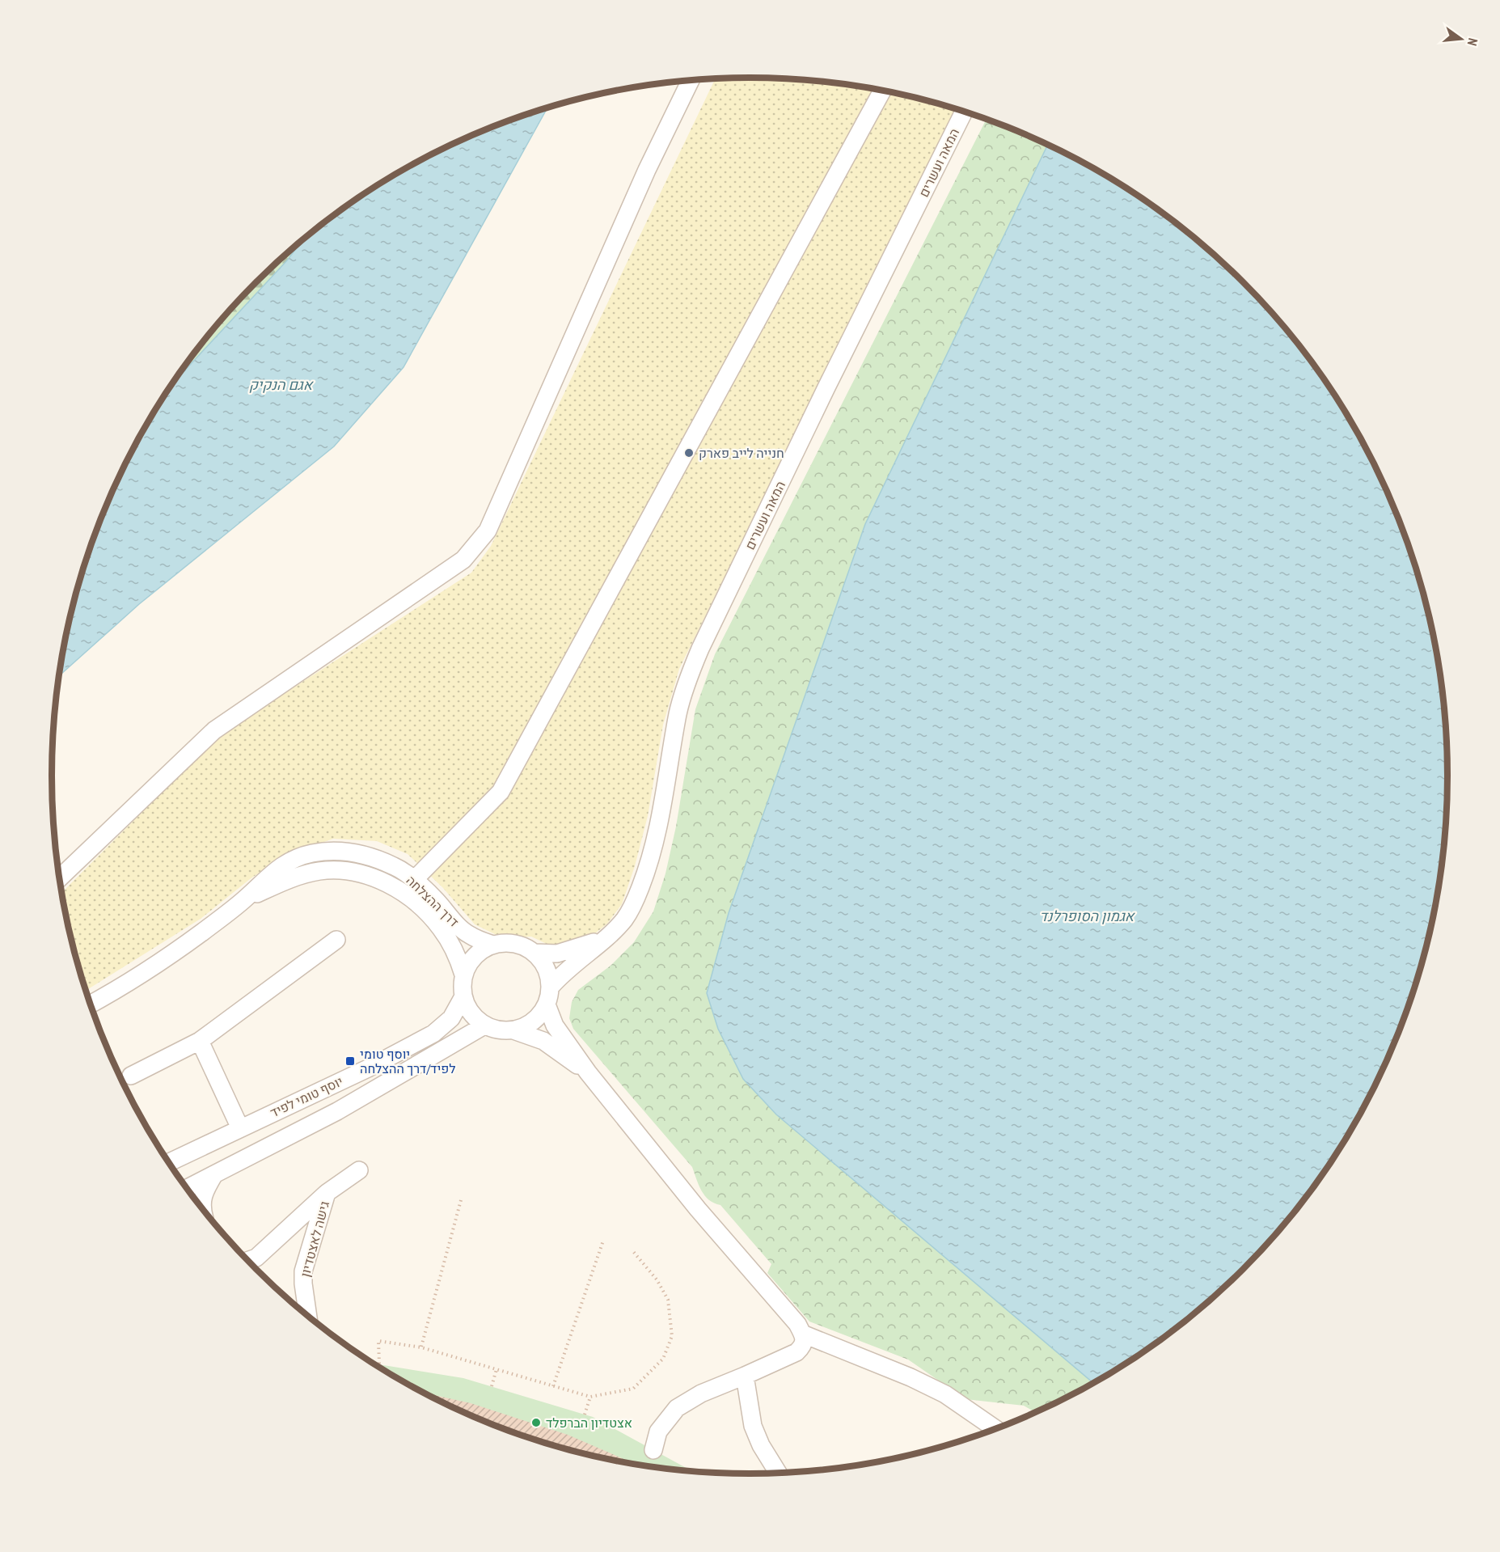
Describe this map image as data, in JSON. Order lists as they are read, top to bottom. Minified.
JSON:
{"streets":{"street":["המאה ועשרים","דרך ההצלחה","יוסף טומי לפיד","גישה לאצטדיון"]},"crossings":[["המאה ועשרים","דרך ההצלחה"],["המאה ועשרים","יוסף טומי לפיד"],["דרך ההצלחה","יוסף טומי לפיד"]],"water":["אגם הנקיק","אגמון הסופרלנד"],"places":{"other":["חנייה לייב פארק","אצטדיון הברפלד"],"transit":["יוסף טומי לפיד/דרך ההצלחה"]},"north":"right"}
